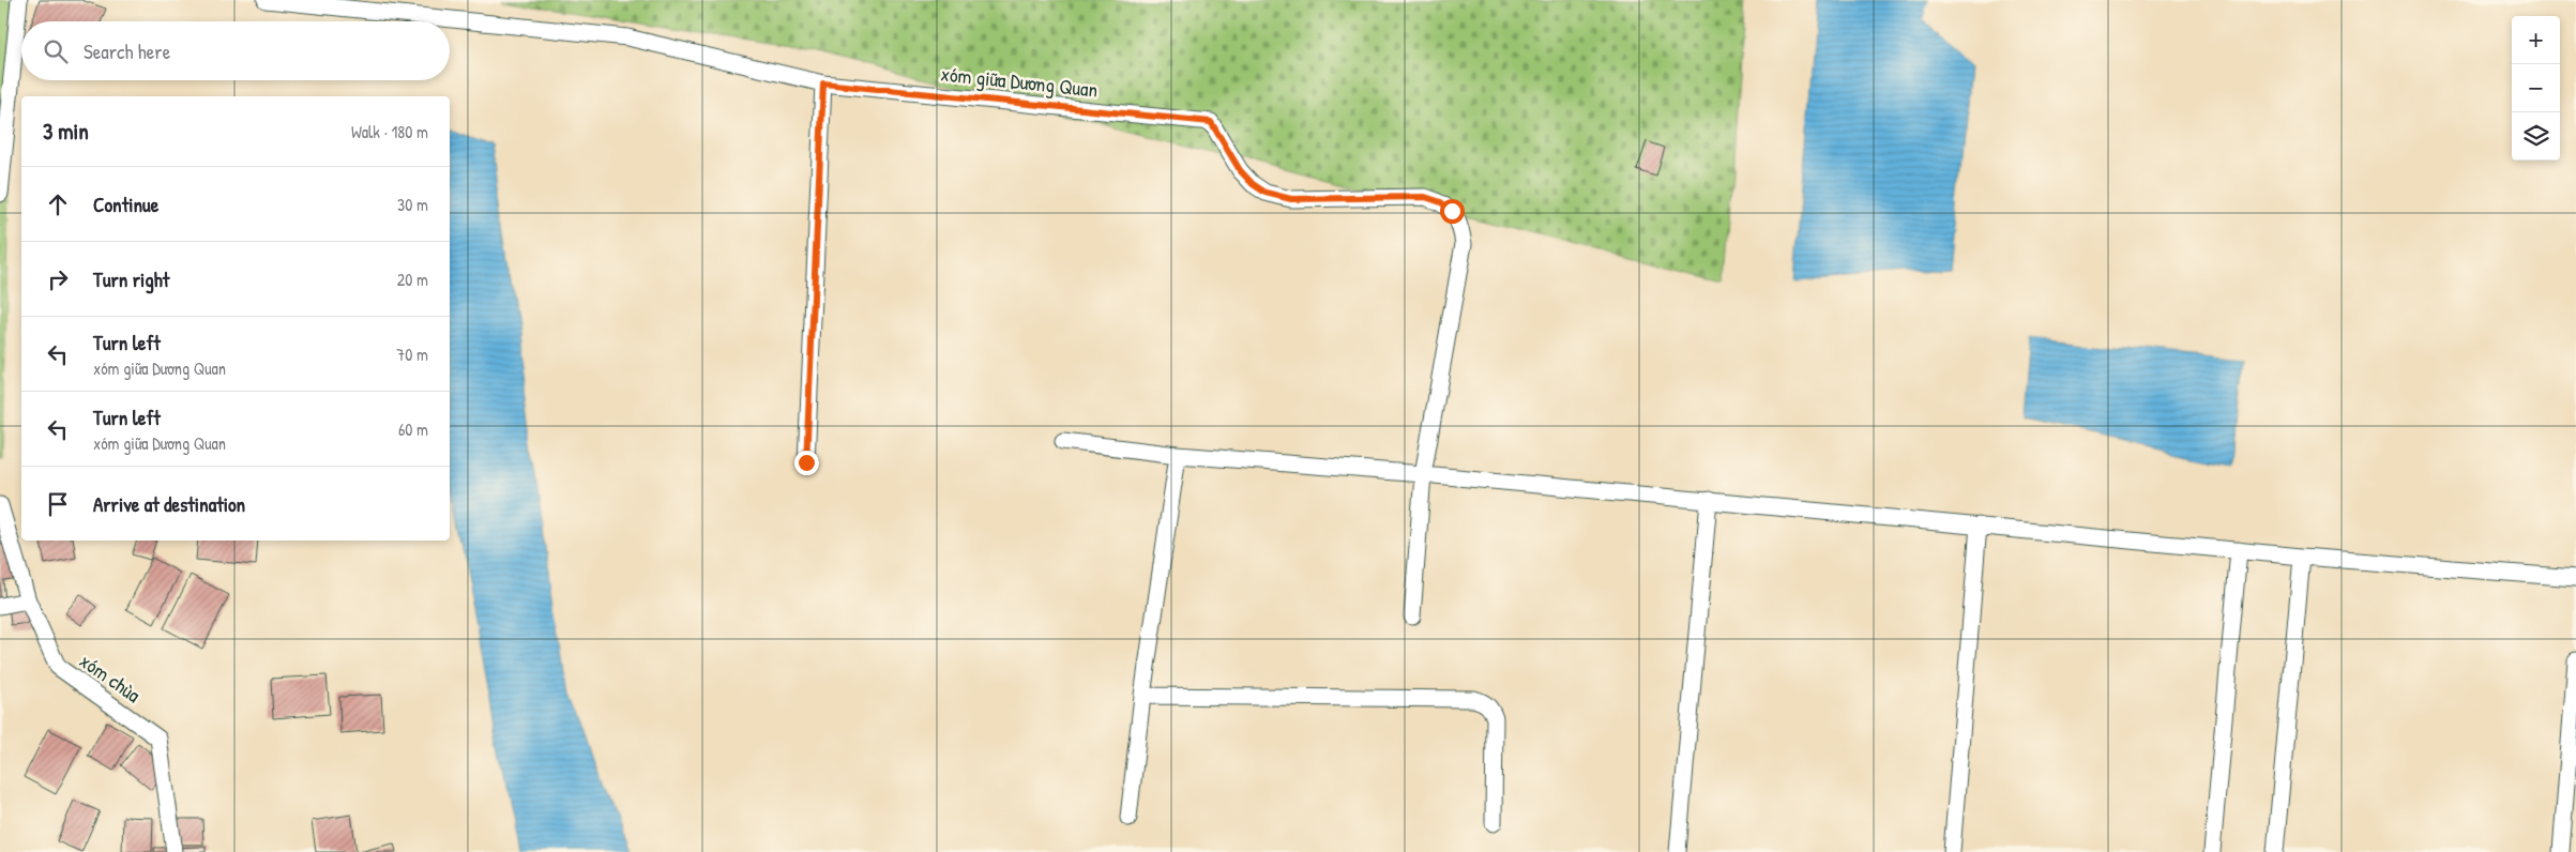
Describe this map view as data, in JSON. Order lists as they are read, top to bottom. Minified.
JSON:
{"streets":{"lane":["xóm giữa Dương Quan","xóm chùa"]},"page":{"map_buttons":["+","−"],"search":"Search here","heading":["3 min","Walk · 180 m"],"list":[["Continue","30 m"],["Turn right","20 m"],["Turn left","xóm giữa Dương Quan","70 m"],["Turn left","xóm giữa Dương Quan","60 m"],"Arrive at destination"]}}
